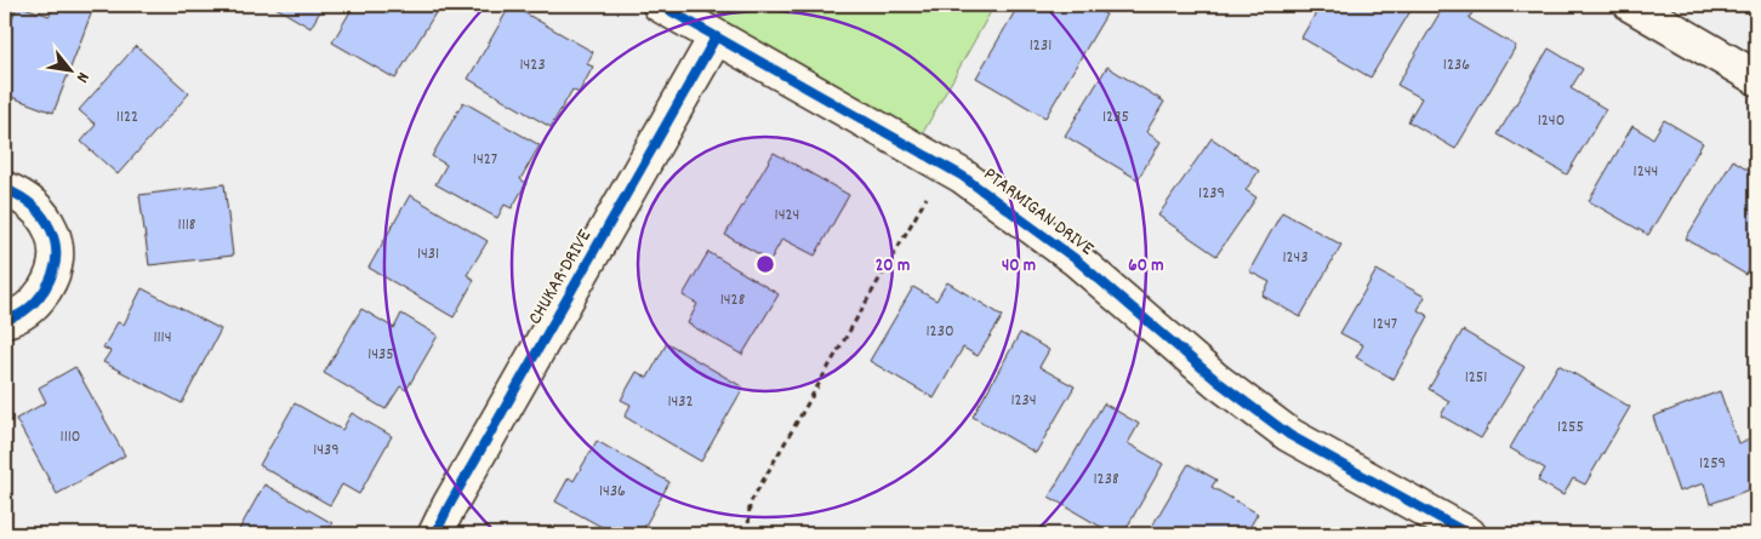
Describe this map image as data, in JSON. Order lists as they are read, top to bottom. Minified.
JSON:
{"streets":{"street":["PTARMIGAN DRIVE","CHUKAR DRIVE"]},"crossings":[["PTARMIGAN DRIVE","CHUKAR DRIVE"]],"house_numbers":["1231","1423","1236","1122","1235","1240","1427","1244","1239","1424","1118","1431","1243","1428","1247","1230","1114","1435","1251","1234","1432","1255","1110","1439","1259","1238","1436"],"north":"bottom right","rings":["20 m","40 m","60 m"]}
